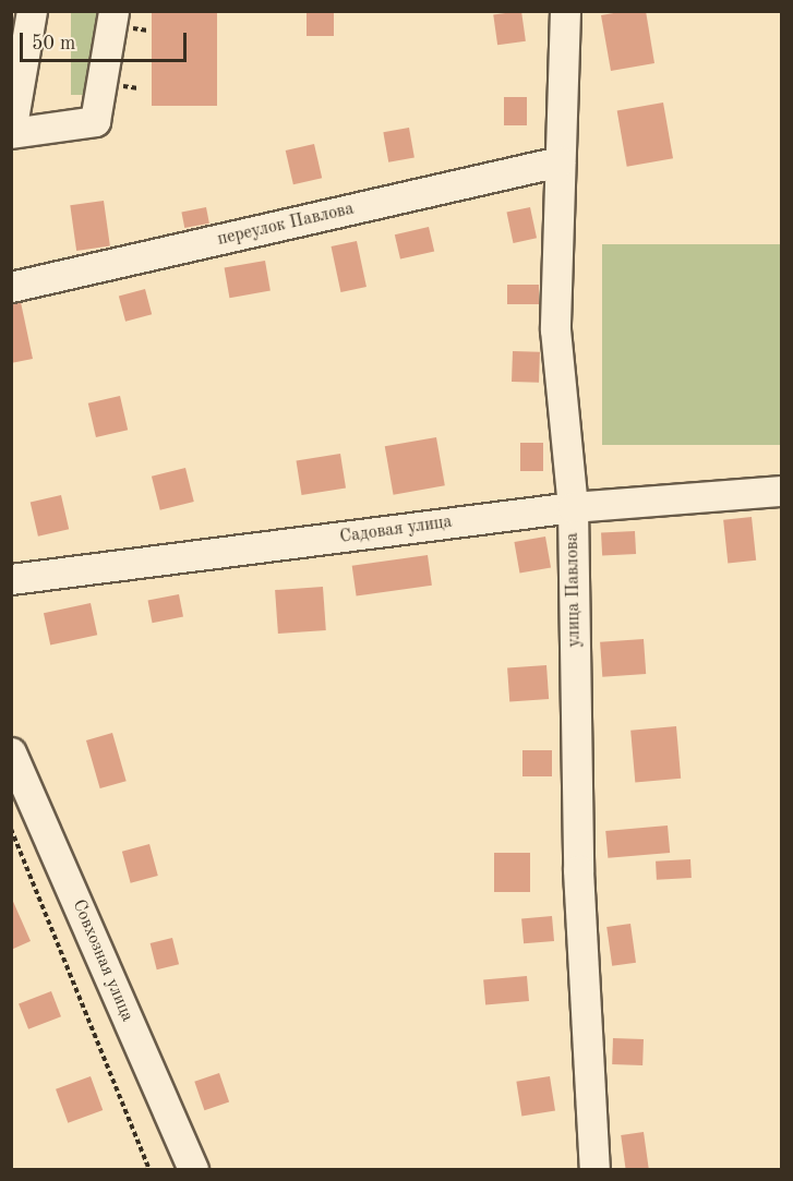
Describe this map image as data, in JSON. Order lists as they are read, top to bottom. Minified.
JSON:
{"streets":{"street":["переулок Павлова","Садовая улица","улица Павлова","Совхозная улица"]},"crossings":[["переулок Павлова","улица Павлова"],["Садовая улица","улица Павлова"]],"scale_bar":"50 m"}
